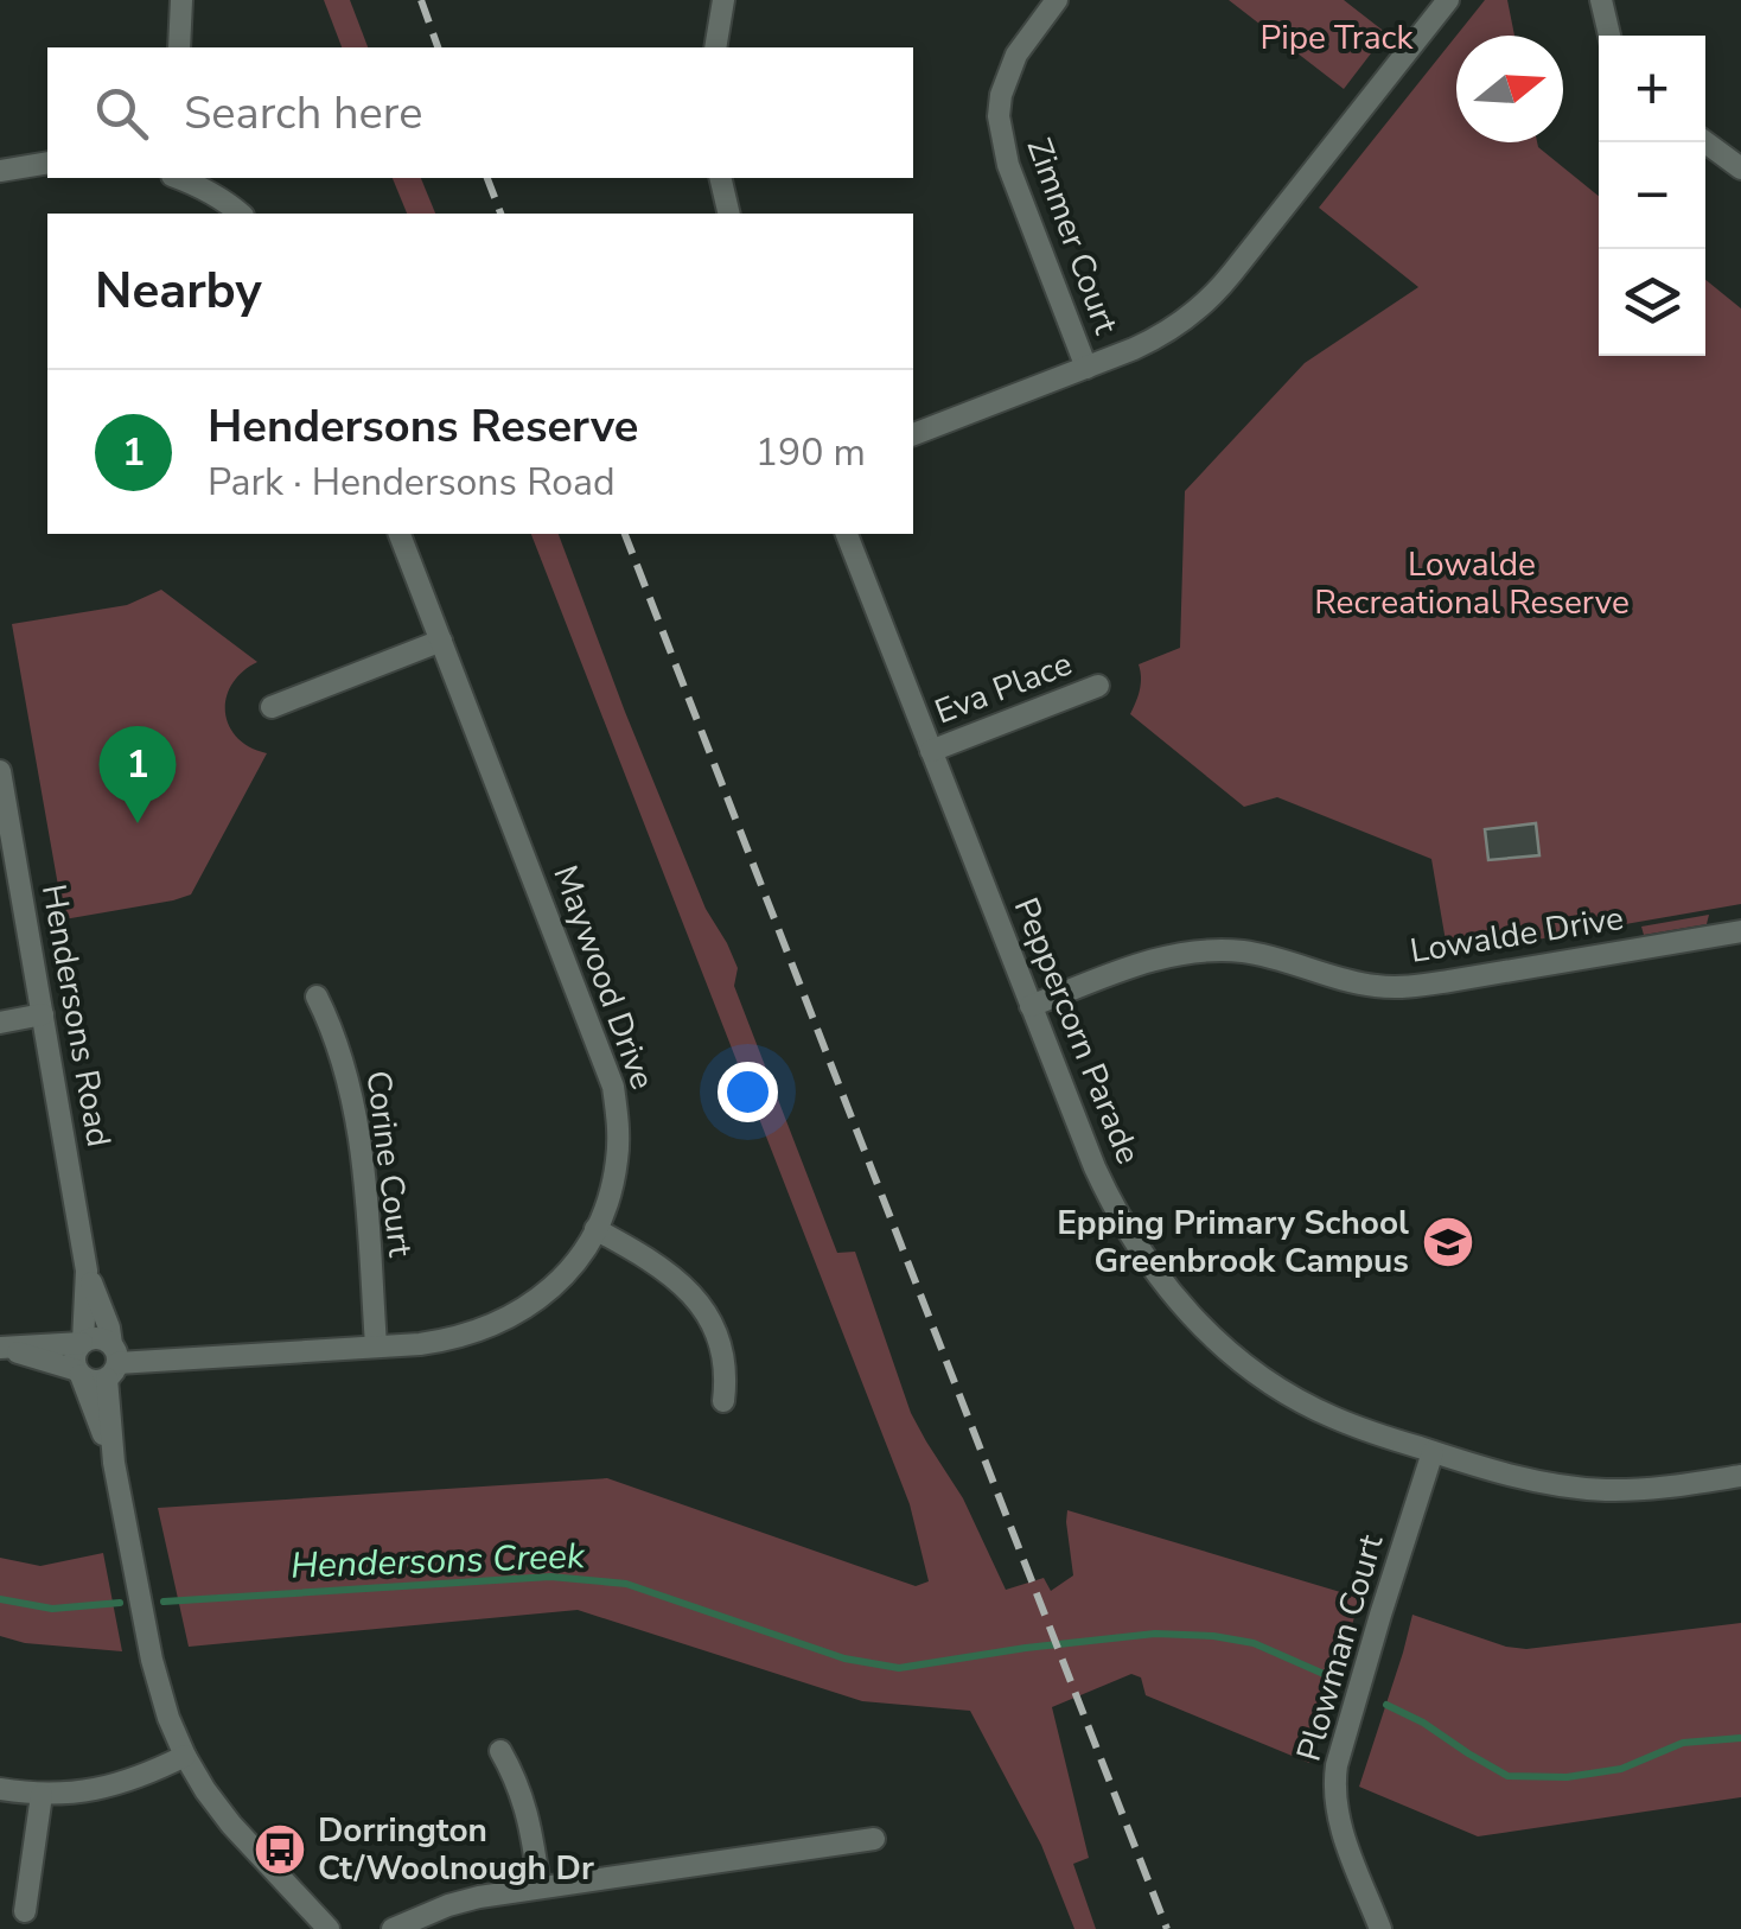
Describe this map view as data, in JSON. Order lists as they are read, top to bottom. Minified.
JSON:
{"streets":{"street":["Zimmer Court","Eva Place","Lowalde Drive","Maywood Drive","Hendersons Road","Peppercorn Parade","Corine Court","Plowman Court"]},"crossings":[["Eva Place","Peppercorn Parade"],["Lowalde Drive","Peppercorn Parade"],["Maywood Drive","Hendersons Road"],["Maywood Drive","Corine Court"],["Peppercorn Parade","Plowman Court"]],"water":["Hendersons Creek"],"parks":["Pipe Track","Lowalde Recreational Reserve"],"places":{"school or university":["Epping Primary School Greenbrook Campus"],"bus stop":["Dorrington Ct/Woolnough Dr"]},"north":"right","page":{"map_buttons":["+","−"],"search":"Search here","heading":"Nearby","list":[{"mark":"1","name":"Hendersons Reserve","note":"Park · Hendersons Road","value":"190 m"}],"pins":"1"}}
